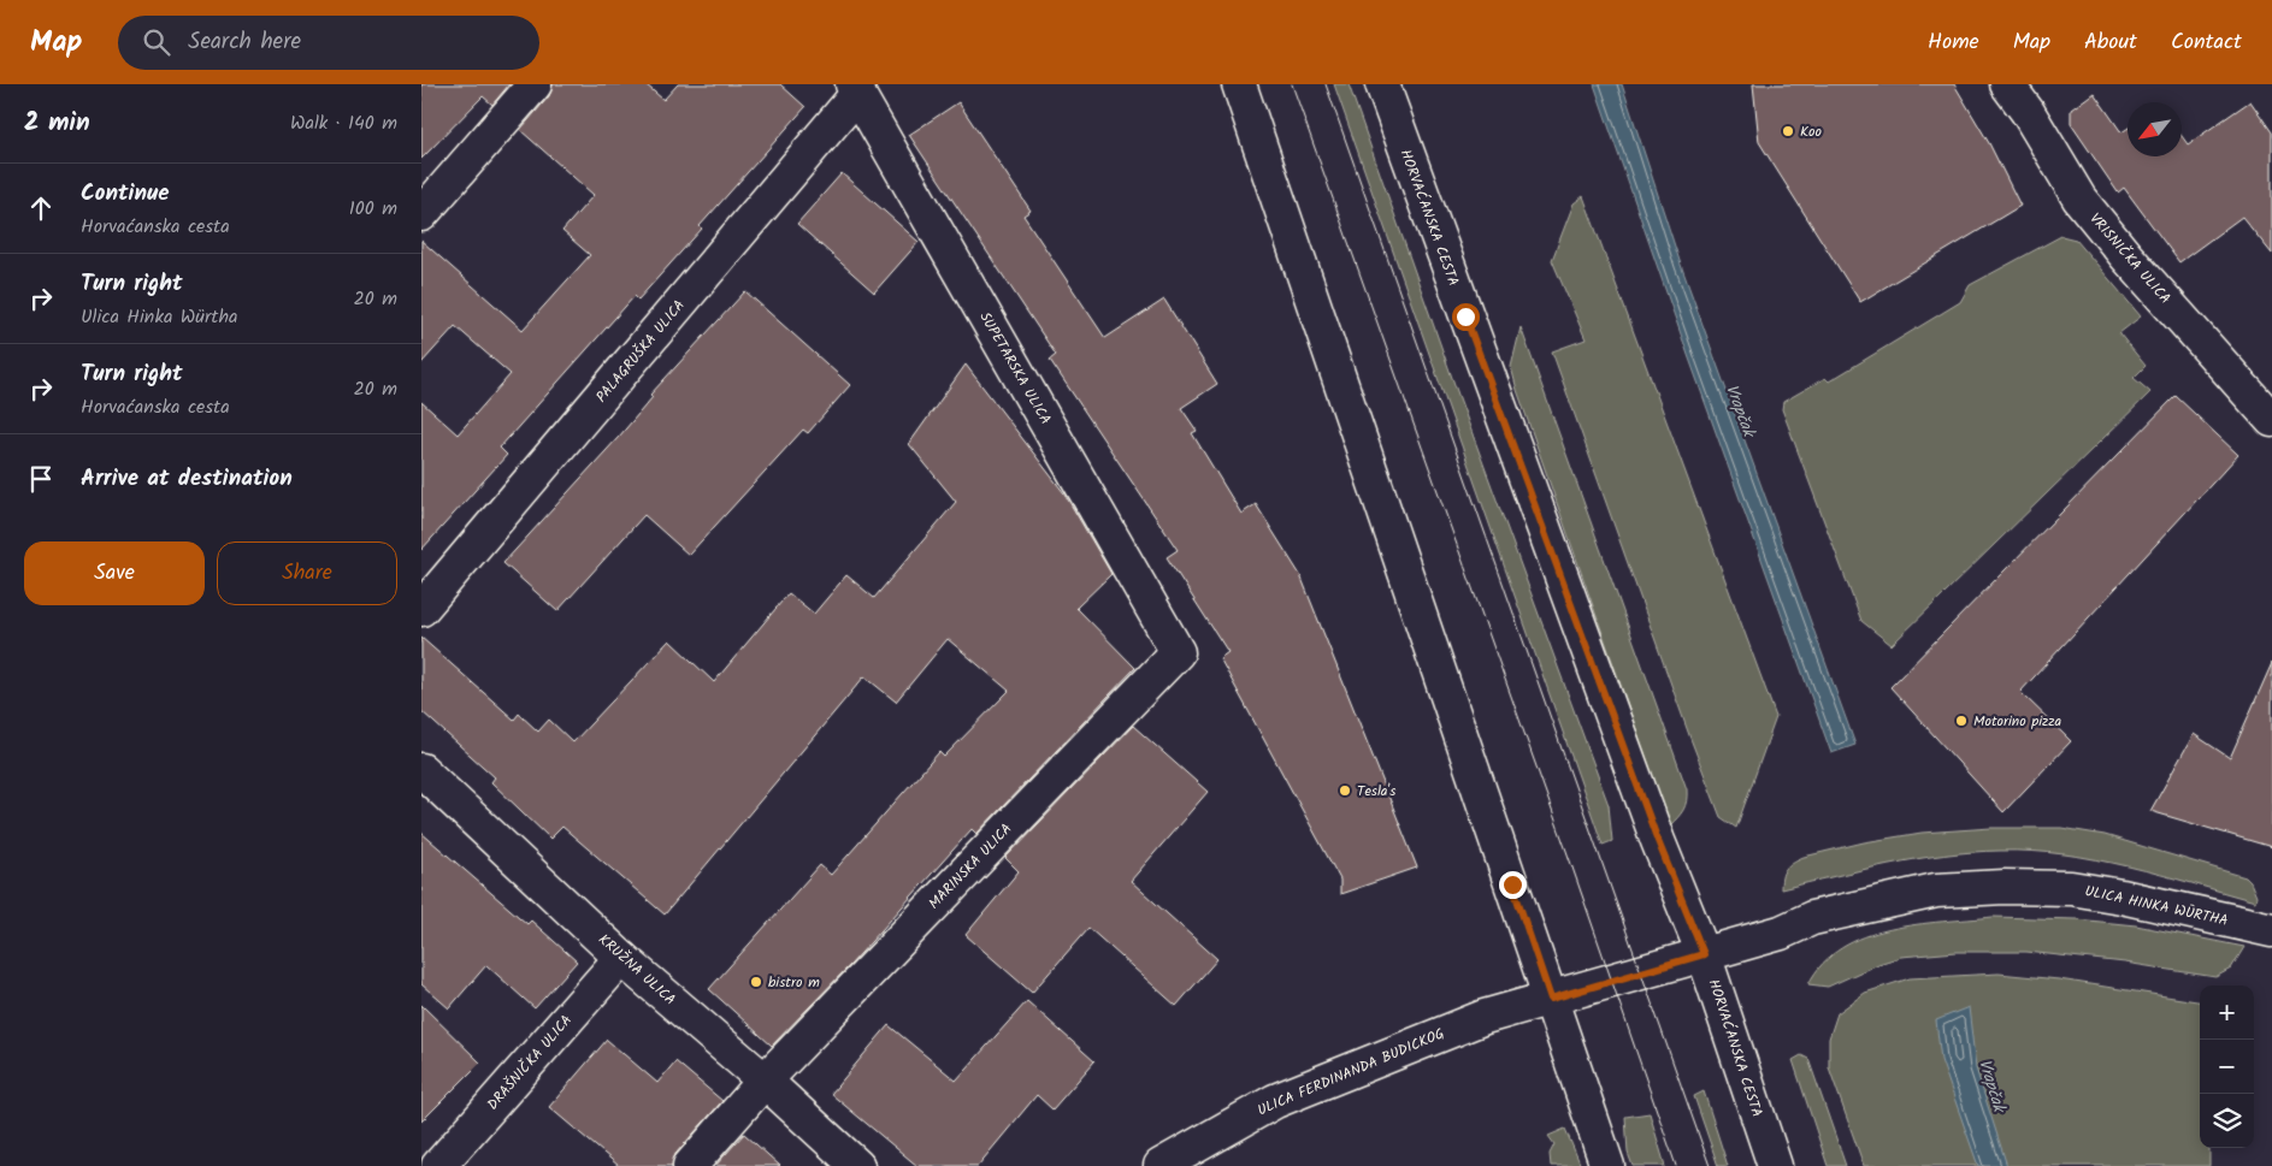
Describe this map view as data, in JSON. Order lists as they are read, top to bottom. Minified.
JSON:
{"streets":{"street":["HORVAĆANSKA CESTA","VRISNIČKA ULICA","PALAGRUŠKA ULICA","SUPETARSKA ULICA","MARINSKA ULICA","ULICA HINKA WÜRTHA","KRUŽNA ULICA","DRAŠNIČKA ULICA","ULICA FERDINANDA BUDICKOG"]},"crossings":[["HORVAĆANSKA CESTA","ULICA HINKA WÜRTHA"],["PALAGRUŠKA ULICA","SUPETARSKA ULICA"],["SUPETARSKA ULICA","MARINSKA ULICA"],["MARINSKA ULICA","KRUŽNA ULICA"],["ULICA HINKA WÜRTHA","ULICA FERDINANDA BUDICKOG"],["KRUŽNA ULICA","DRAŠNIČKA ULICA"]],"water":["Vrapčak"],"places":["Koo","Motorino pizza","Tesla's","bistro m"],"north":"bottom left","page":{"header":"Map","search":"Search here","nav":["Home","Map","About","Contact"],"heading":["2 min","Walk · 140 m"],"list":[["Continue","Horvaćanska cesta","100 m"],["Turn right","Ulica Hinka Würtha","20 m"],["Turn right","Horvaćanska cesta","20 m"],"Arrive at destination"],"buttons":["Save","Share"],"map_buttons":["+","−"]}}
